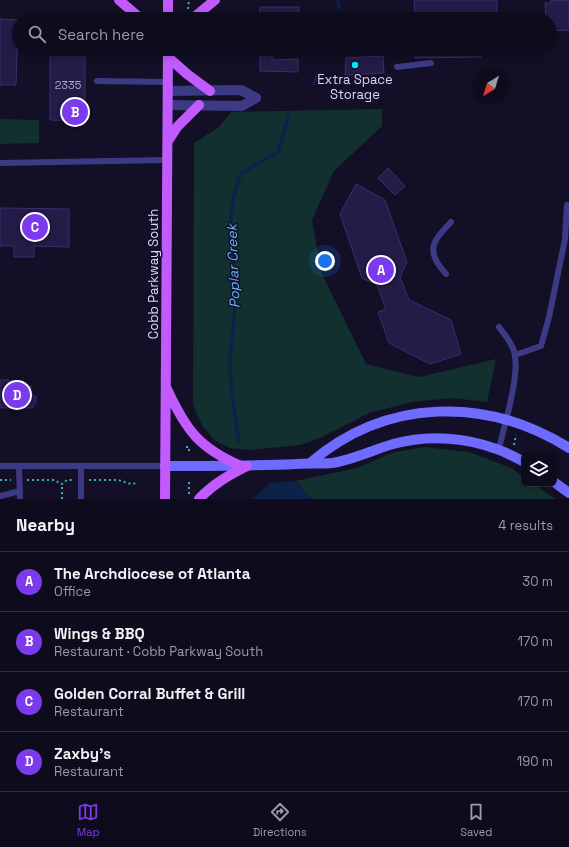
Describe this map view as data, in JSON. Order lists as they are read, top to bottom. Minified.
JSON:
{"streets":{"main road":["Cobb Parkway South"]},"water":["Poplar Creek"],"places":["Extra Space Storage"],"house_numbers":["2335"],"north":"bottom left","page":{"search":"Search here","pins":["B","C","A","D"],"heading":["Nearby","4 results"],"list":[{"mark":"A","name":"The Archdiocese of Atlanta","note":"Office","value":"30 m"},{"mark":"B","name":"Wings & BBQ","note":"Restaurant · Cobb Parkway South","value":"170 m"},{"mark":"C","name":"Golden Corral Buffet & Grill","note":"Restaurant","value":"170 m"},{"mark":"D","name":"Zaxby's","note":"Restaurant","value":"190 m"}],"nav":["Map","Directions","Saved"]}}
